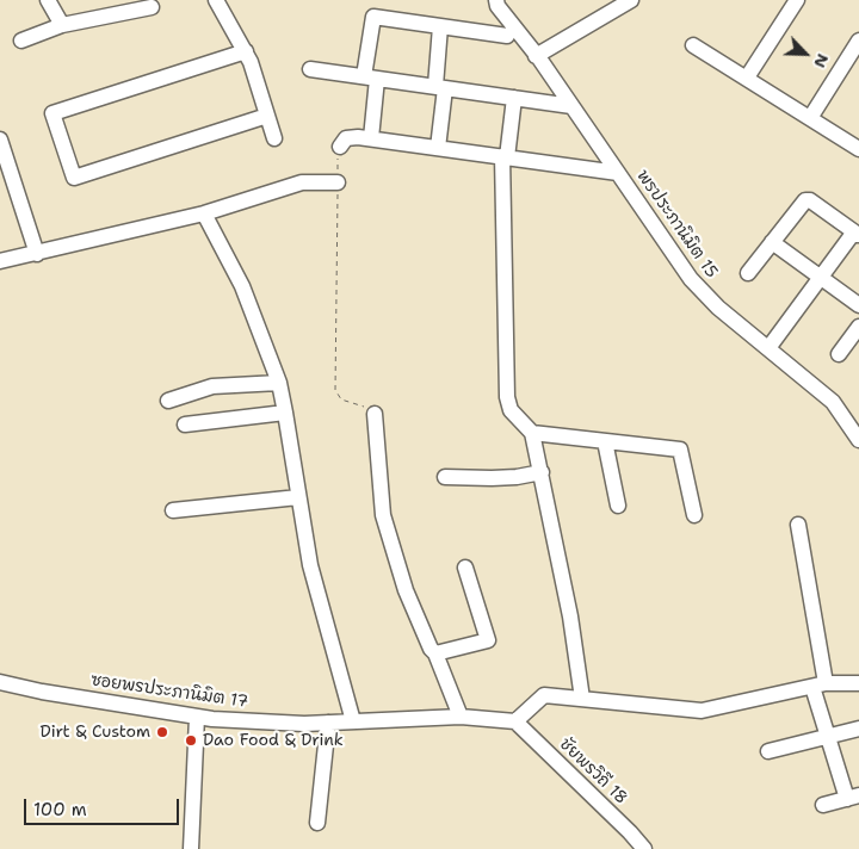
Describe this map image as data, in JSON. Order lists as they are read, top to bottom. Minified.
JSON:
{"streets":{"street":["พรประภานิมิต 15","ซอยพรประภานิมิต 17","ชัยพรวิถี 18"]},"crossings":[["ซอยพรประภานิมิต 17","ชัยพรวิถี 18"]],"places":["Dirt & Custom","Dao Food & Drink"],"scale_bar":"100 m","north":"bottom right"}
